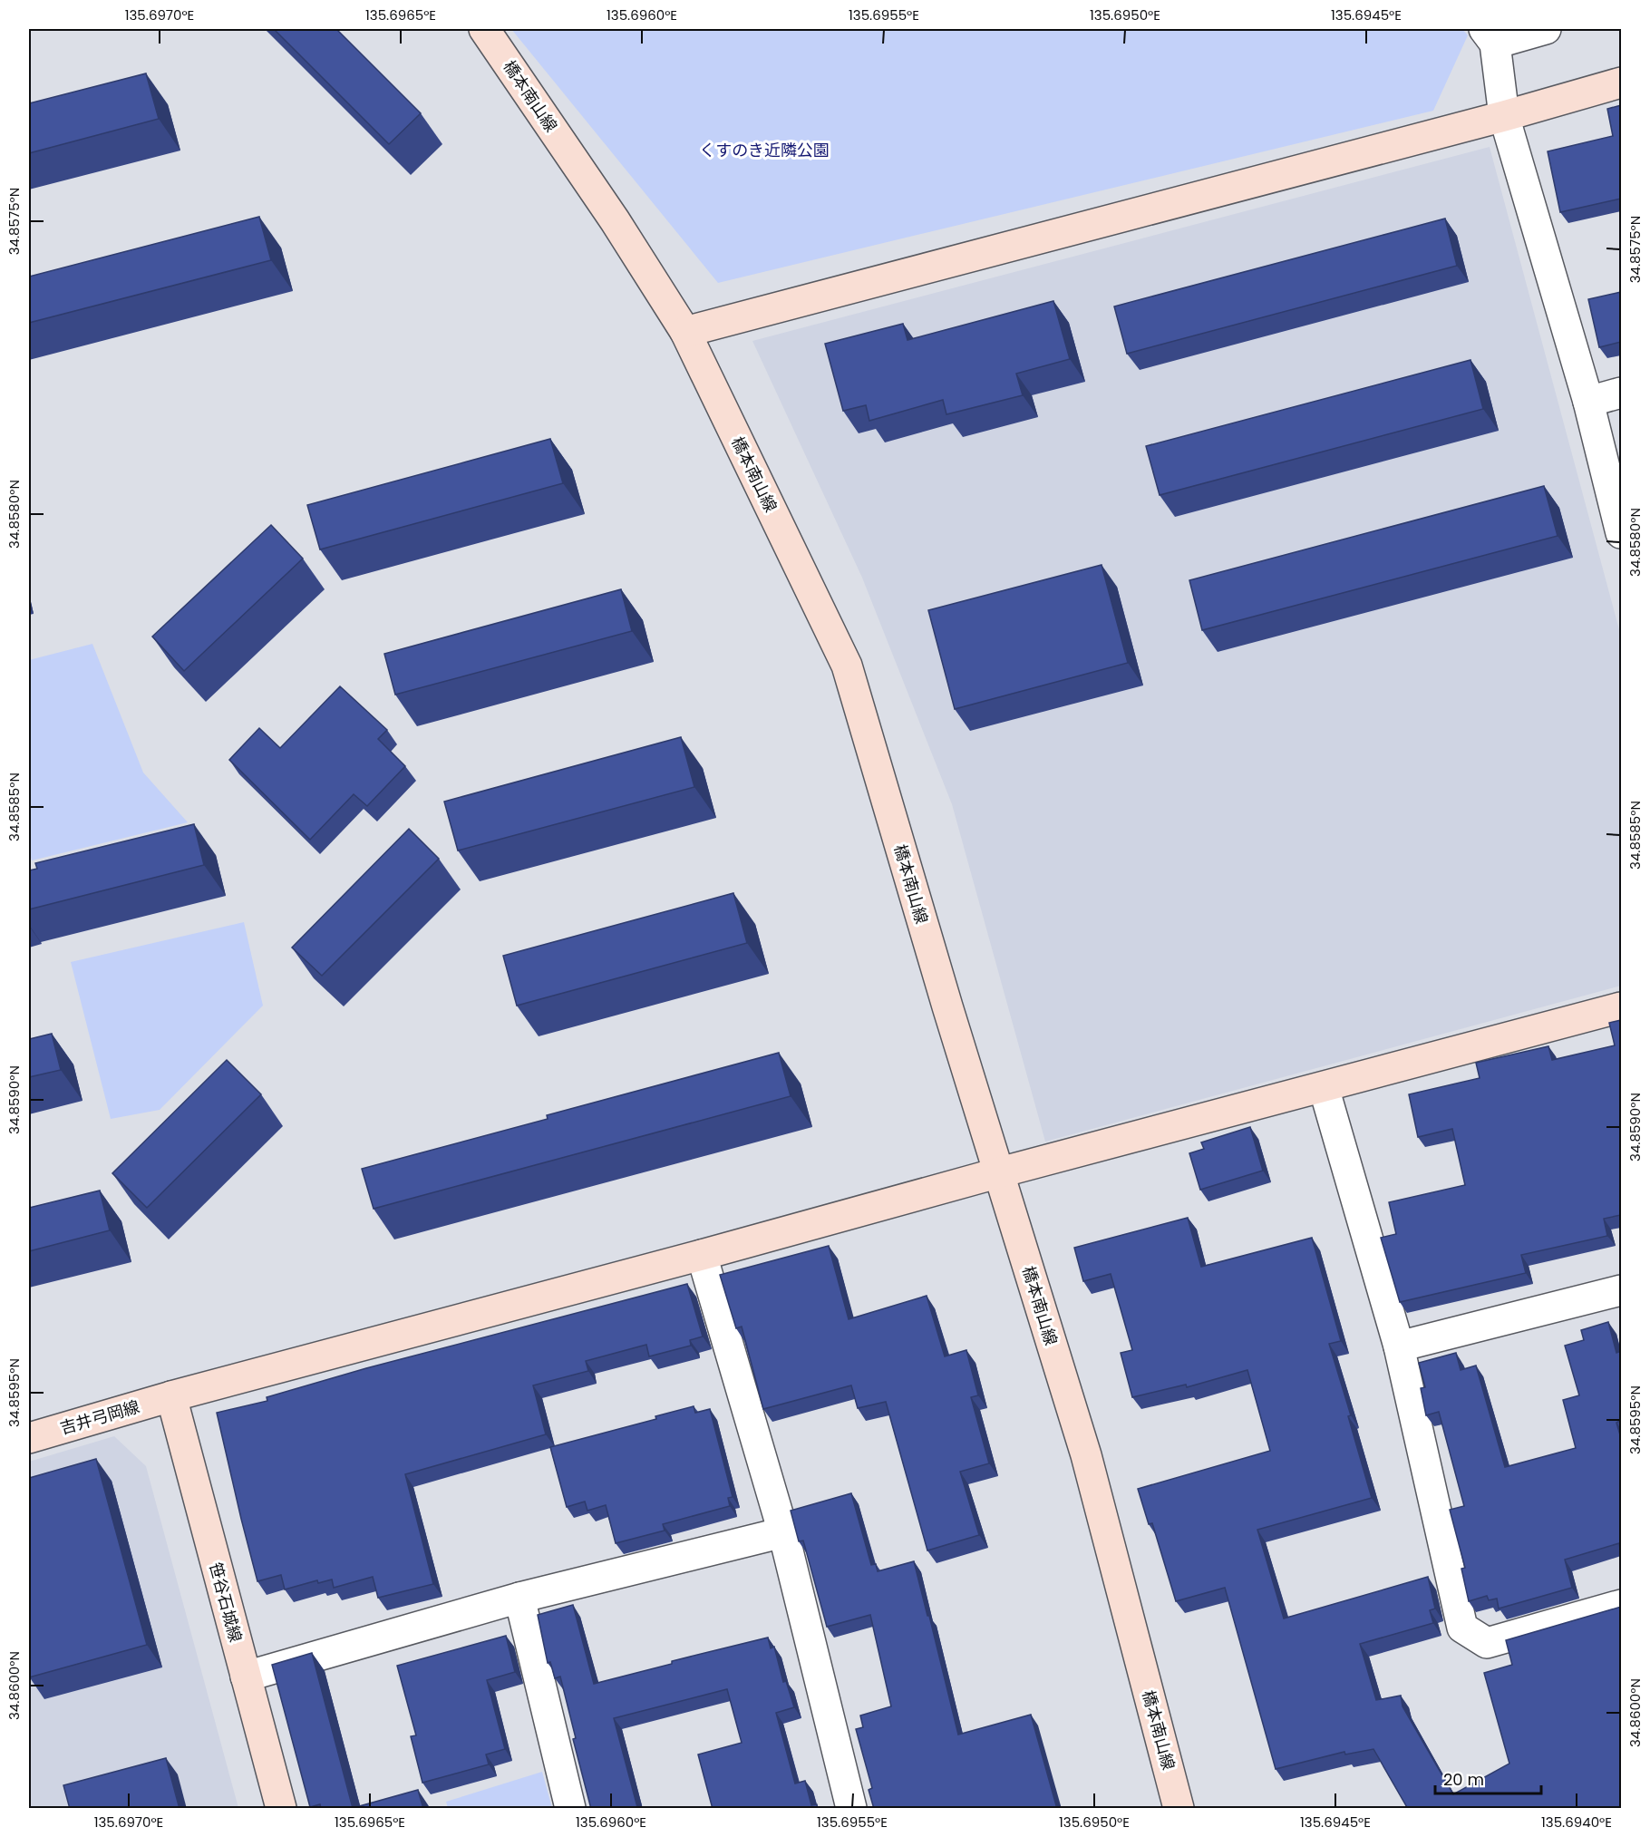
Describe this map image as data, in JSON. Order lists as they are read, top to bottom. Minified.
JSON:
{"streets":{"street":["橋本南山線","吉井弓岡線","笹谷石城線"]},"crossings":[["橋本南山線","吉井弓岡線"],["吉井弓岡線","笹谷石城線"]],"parks":["くすのき近隣公園"],"scale_bar":"20 m","coordinates":["135.6970°E","135.6965°E","135.6960°E","135.6955°E","135.6950°E","135.6945°E","34.8575°N","34.8580°N","34.8585°N","34.8590°N","34.8595°N","34.8600°N","135.6940°E"]}
